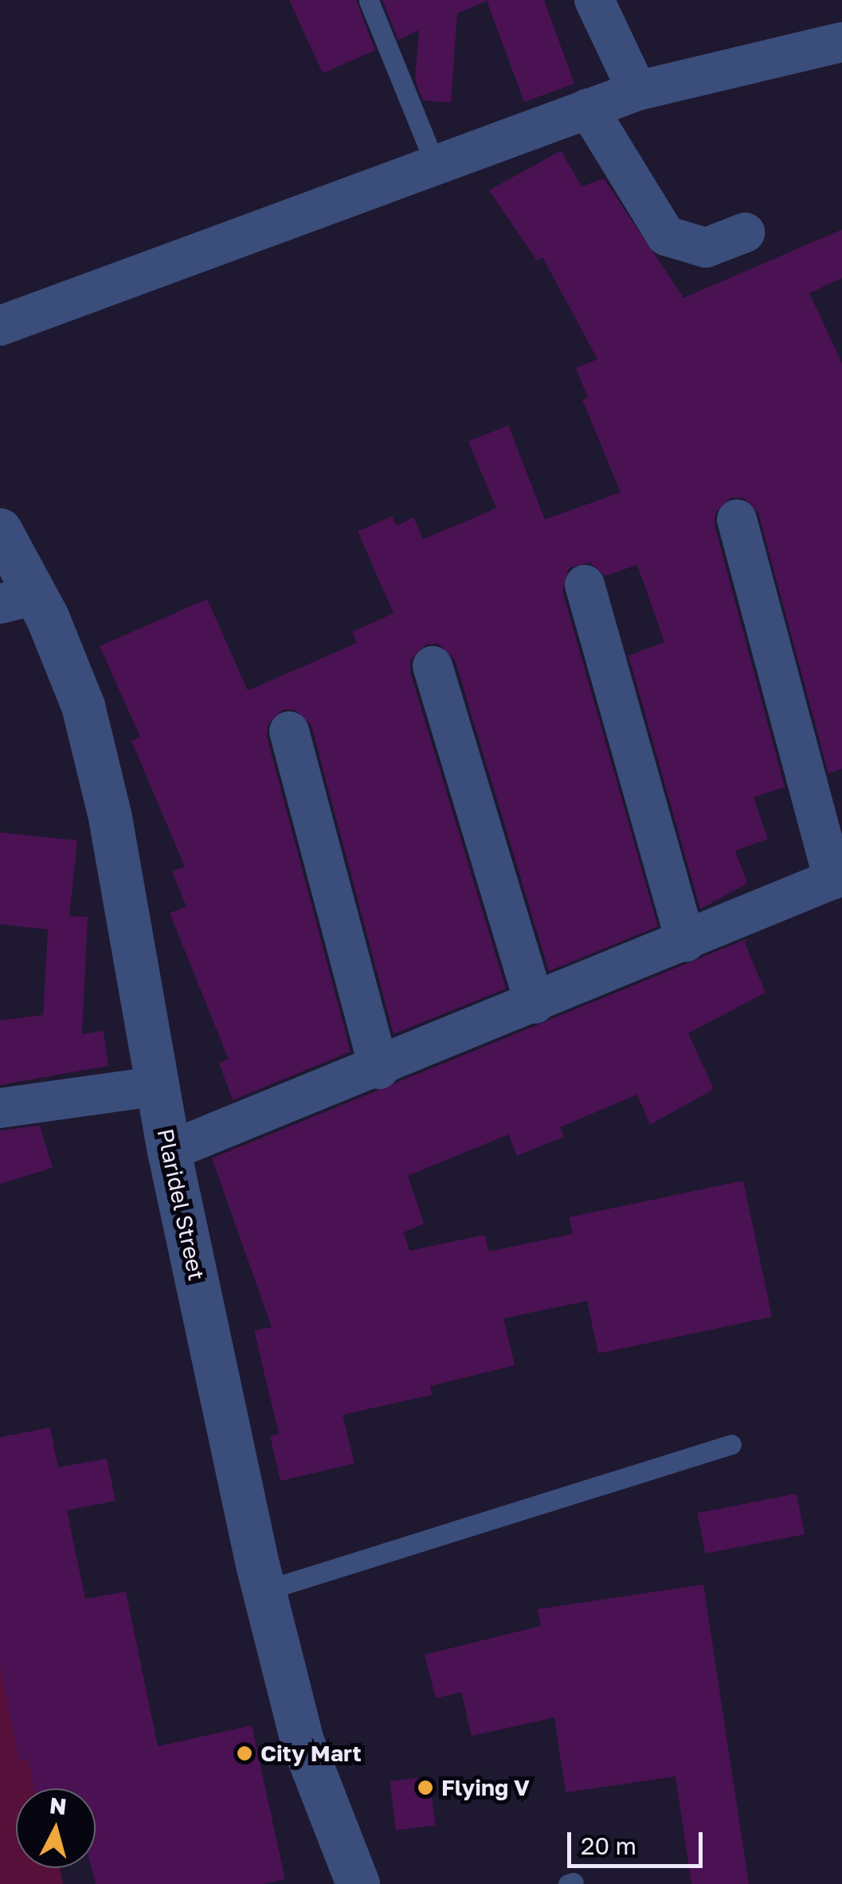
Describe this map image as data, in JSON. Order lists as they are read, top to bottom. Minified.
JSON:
{"streets":{"street":["Plaridel Street"]},"places":["City Mart","Flying V"],"scale_bar":"20 m","north":"top"}
